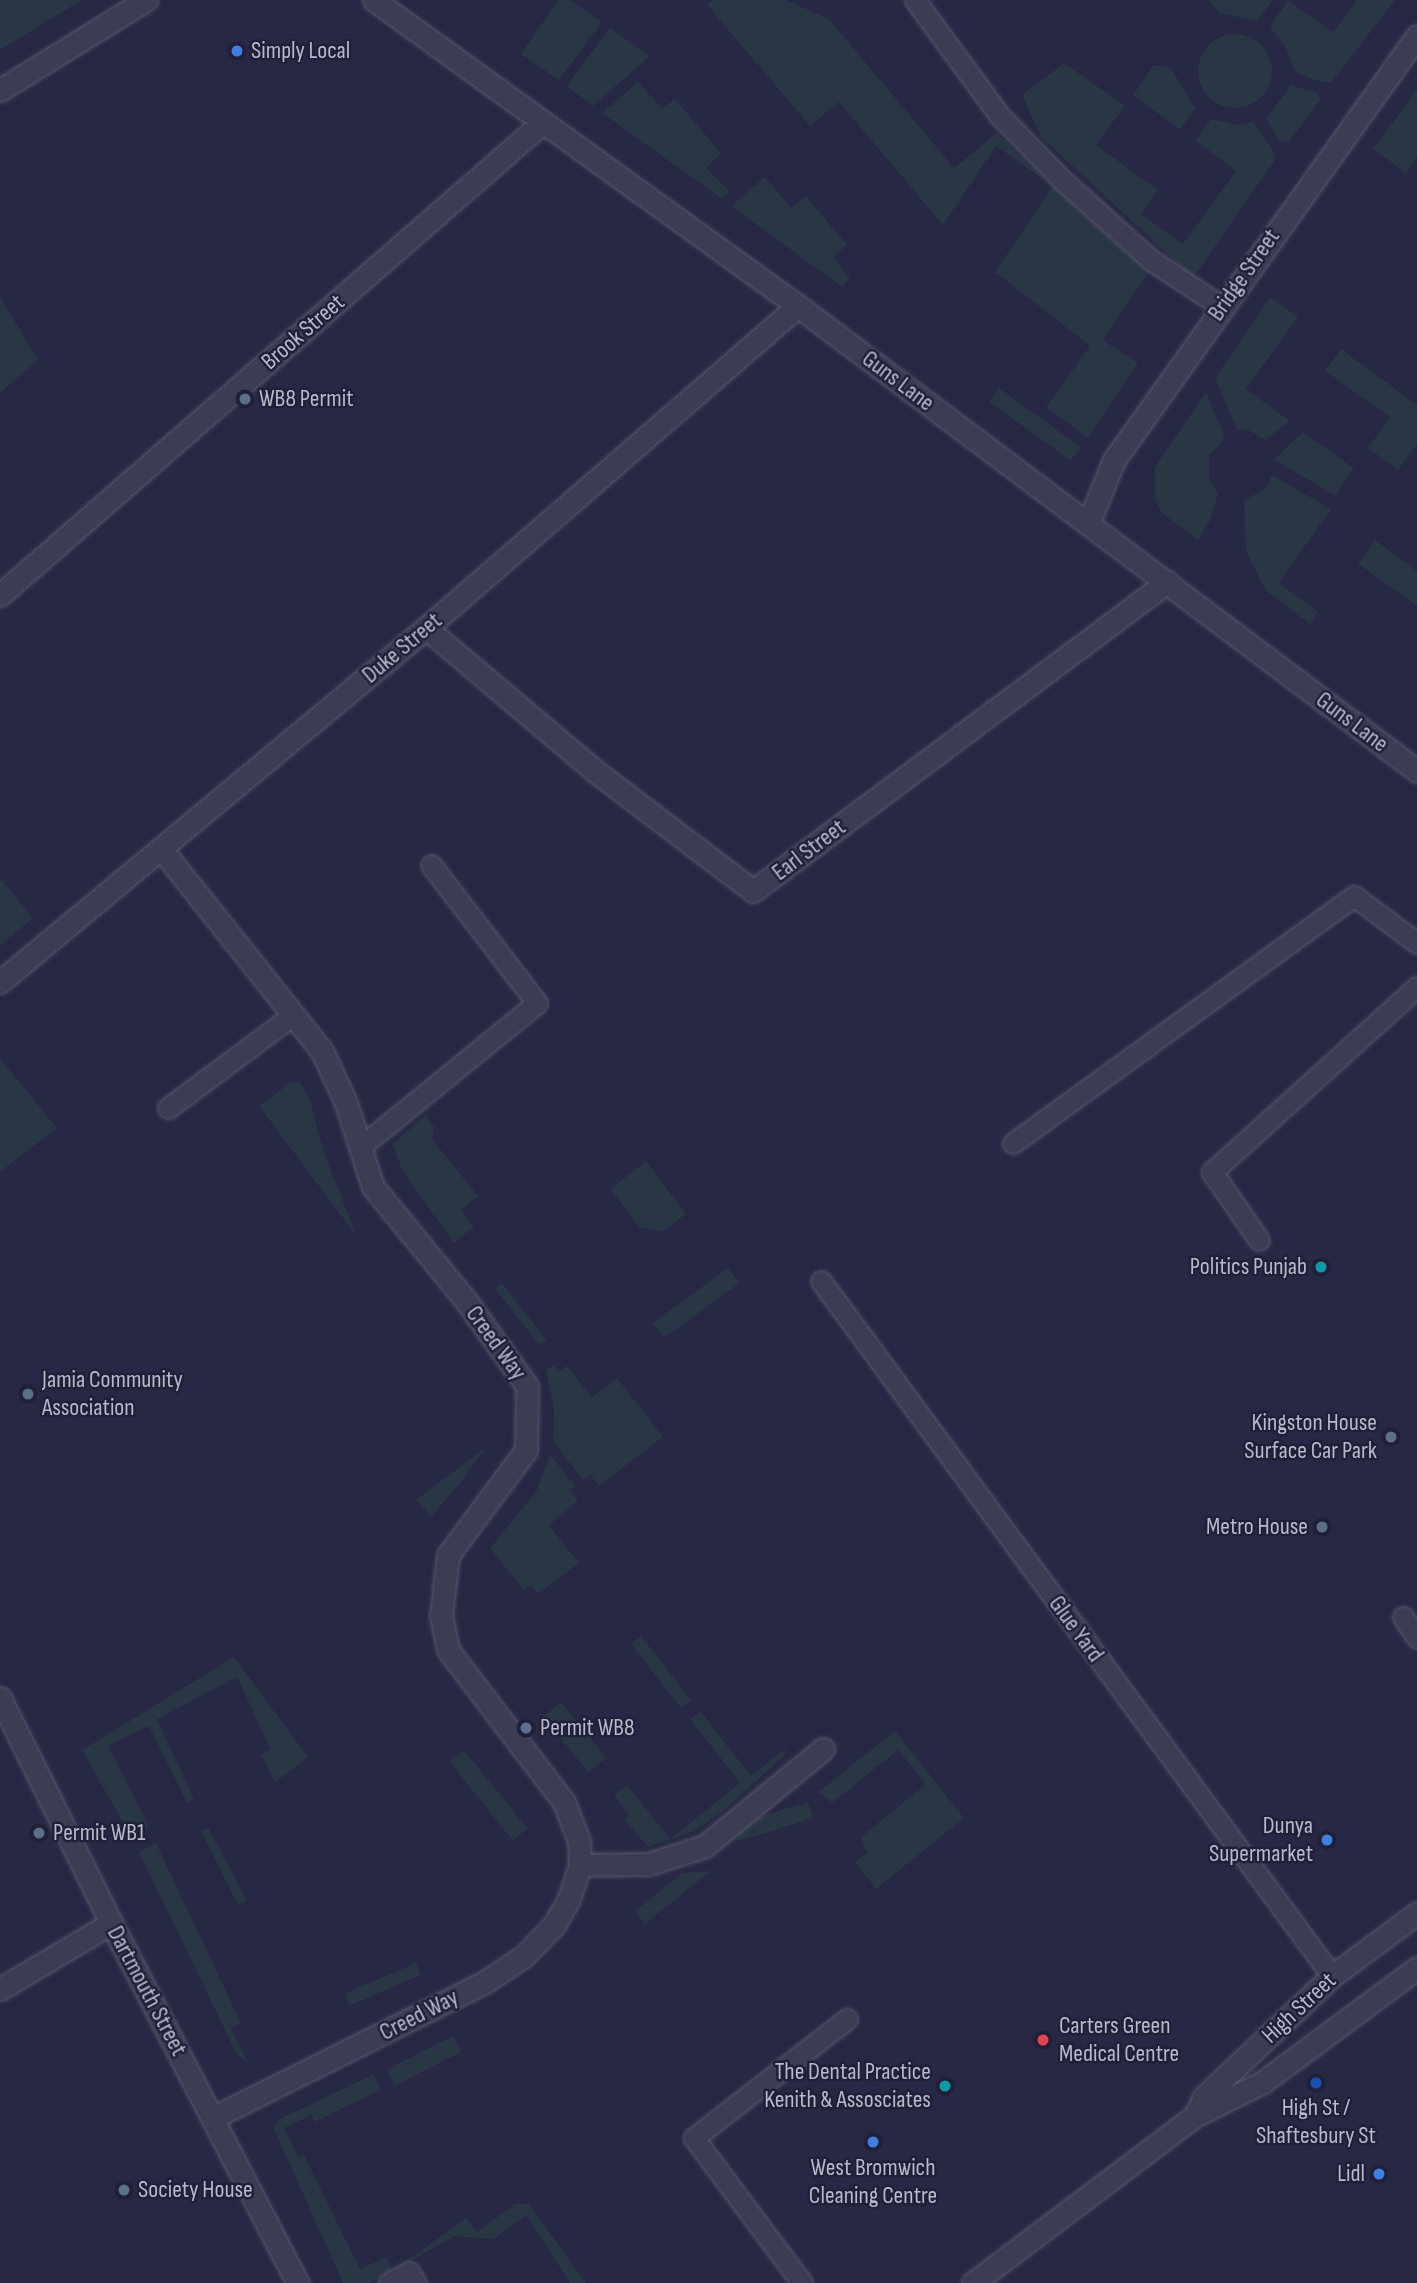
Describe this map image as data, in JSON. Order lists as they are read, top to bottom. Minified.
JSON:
{"streets":{"street":["Bridge Street","Brook Street","Guns Lane","Duke Street","Earl Street","Creed Way","Dartmouth Street","High Street"],"lane":["Glue Yard"]},"crossings":[["Bridge Street","Guns Lane"],["Brook Street","Guns Lane"],["Guns Lane","Duke Street"],["Guns Lane","Earl Street"],["Duke Street","Earl Street"],["Duke Street","Creed Way"],["Creed Way","Dartmouth Street"],["Glue Yard","High Street"]],"places":["Simply Local","WB8 Permit","Politics Punjab","Jamia Community Association","Kingston House Surface Car Park","Metro House","Permit WB8","Permit WB1","Dunya Supermarket","Carters Green Medical Centre","High St / Shaftesbury St","The Dental Practice Kenith & Assosciates","West Bromwich Cleaning Centre","Lidl","Society House"]}
